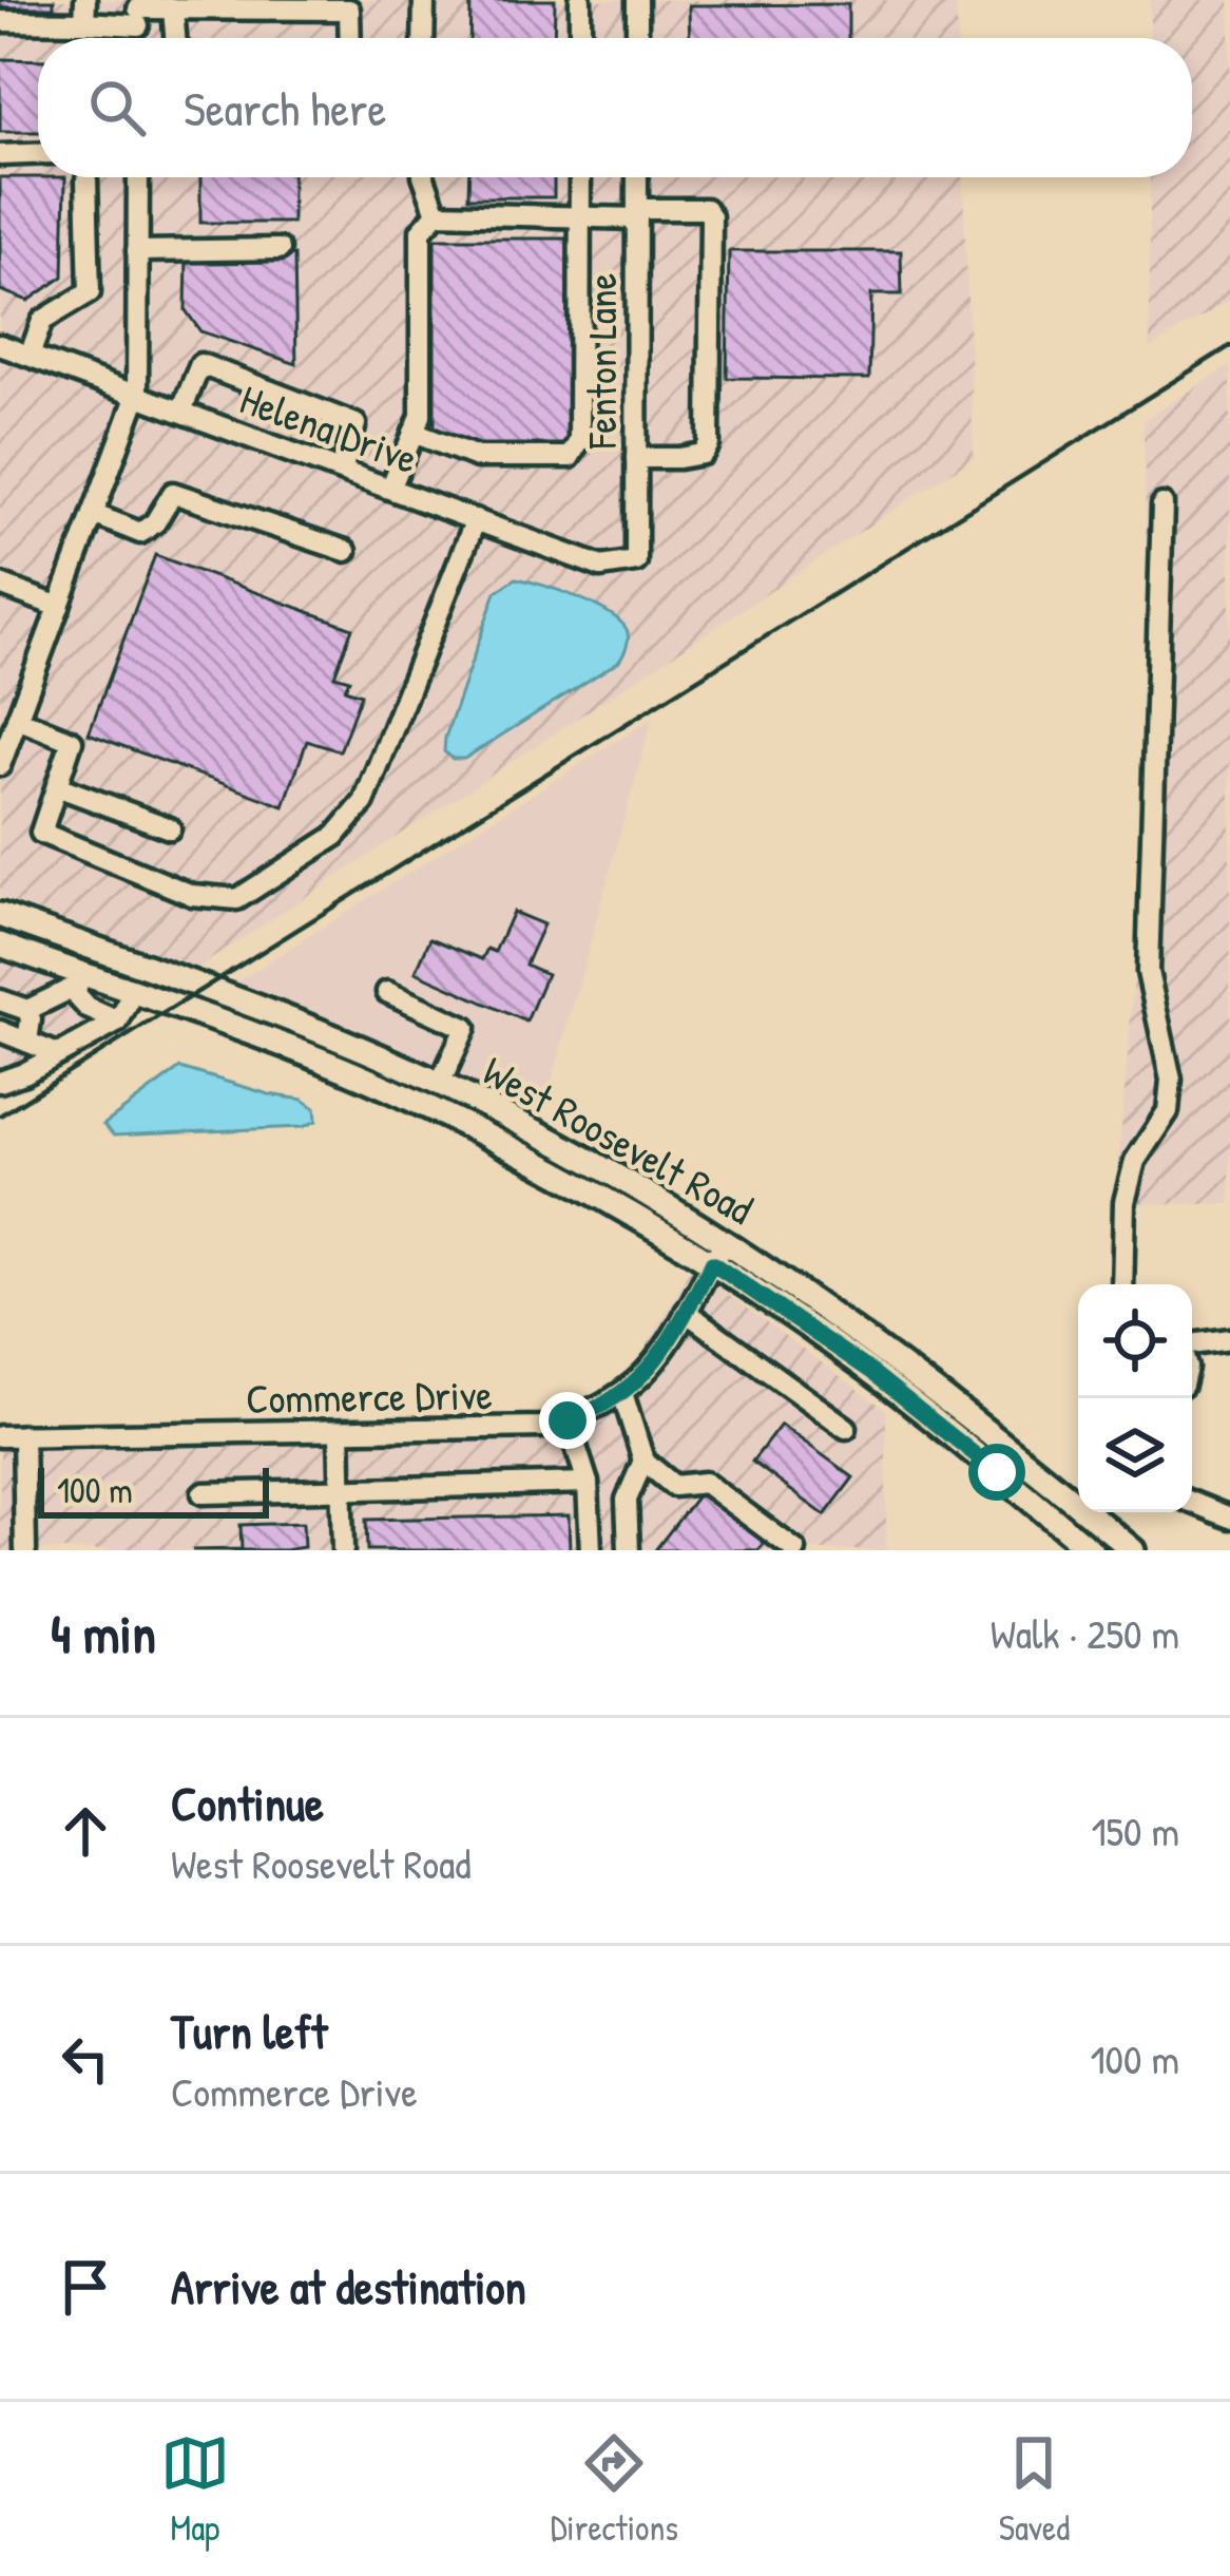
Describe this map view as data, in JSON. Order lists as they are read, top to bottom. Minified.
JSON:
{"streets":{"main road":["West Roosevelt Road"],"street":["Fenton Lane","Helena Drive","Commerce Drive"]},"crossings":[["Fenton Lane","Helena Drive"],["West Roosevelt Road","Commerce Drive"]],"scale_bar":"100 m","page":{"search":"Search here","scale":"100 m","heading":["4 min","Walk · 250 m"],"list":[["Continue","West Roosevelt Road","150 m"],["Turn left","Commerce Drive","100 m"],"Arrive at destination"],"nav":["Map","Directions","Saved"]}}
